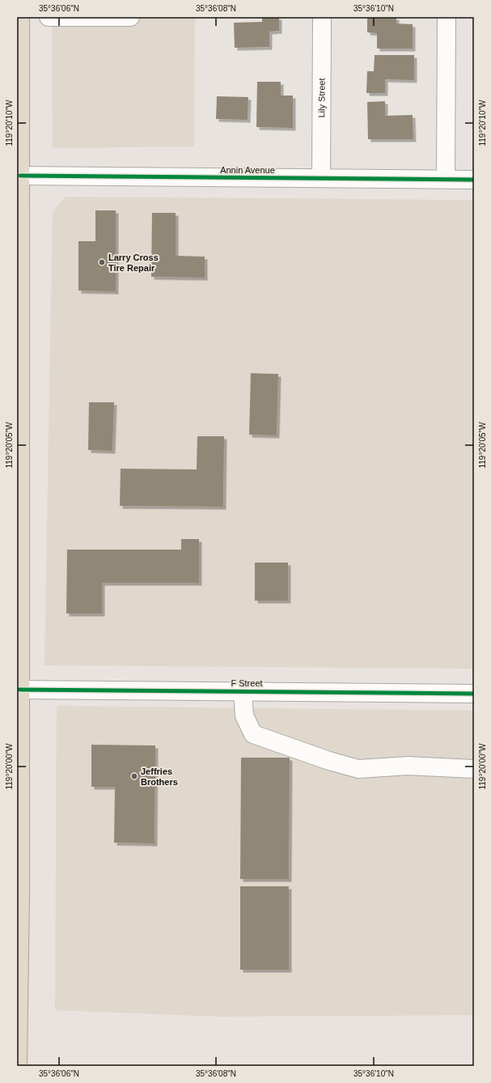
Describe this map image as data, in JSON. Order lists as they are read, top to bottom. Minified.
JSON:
{"streets":{"street":["Lily Street","Annin Avenue","F Street"]},"crossings":[["Lily Street","Annin Avenue"]],"places":["Larry Cross Tire Repair","Jeffries Brothers"],"coordinates":["35°36'06\"N","35°36'08\"N","35°36'10\"N","119°20'10\"W","119°20'05\"W","119°20'00\"W"]}
